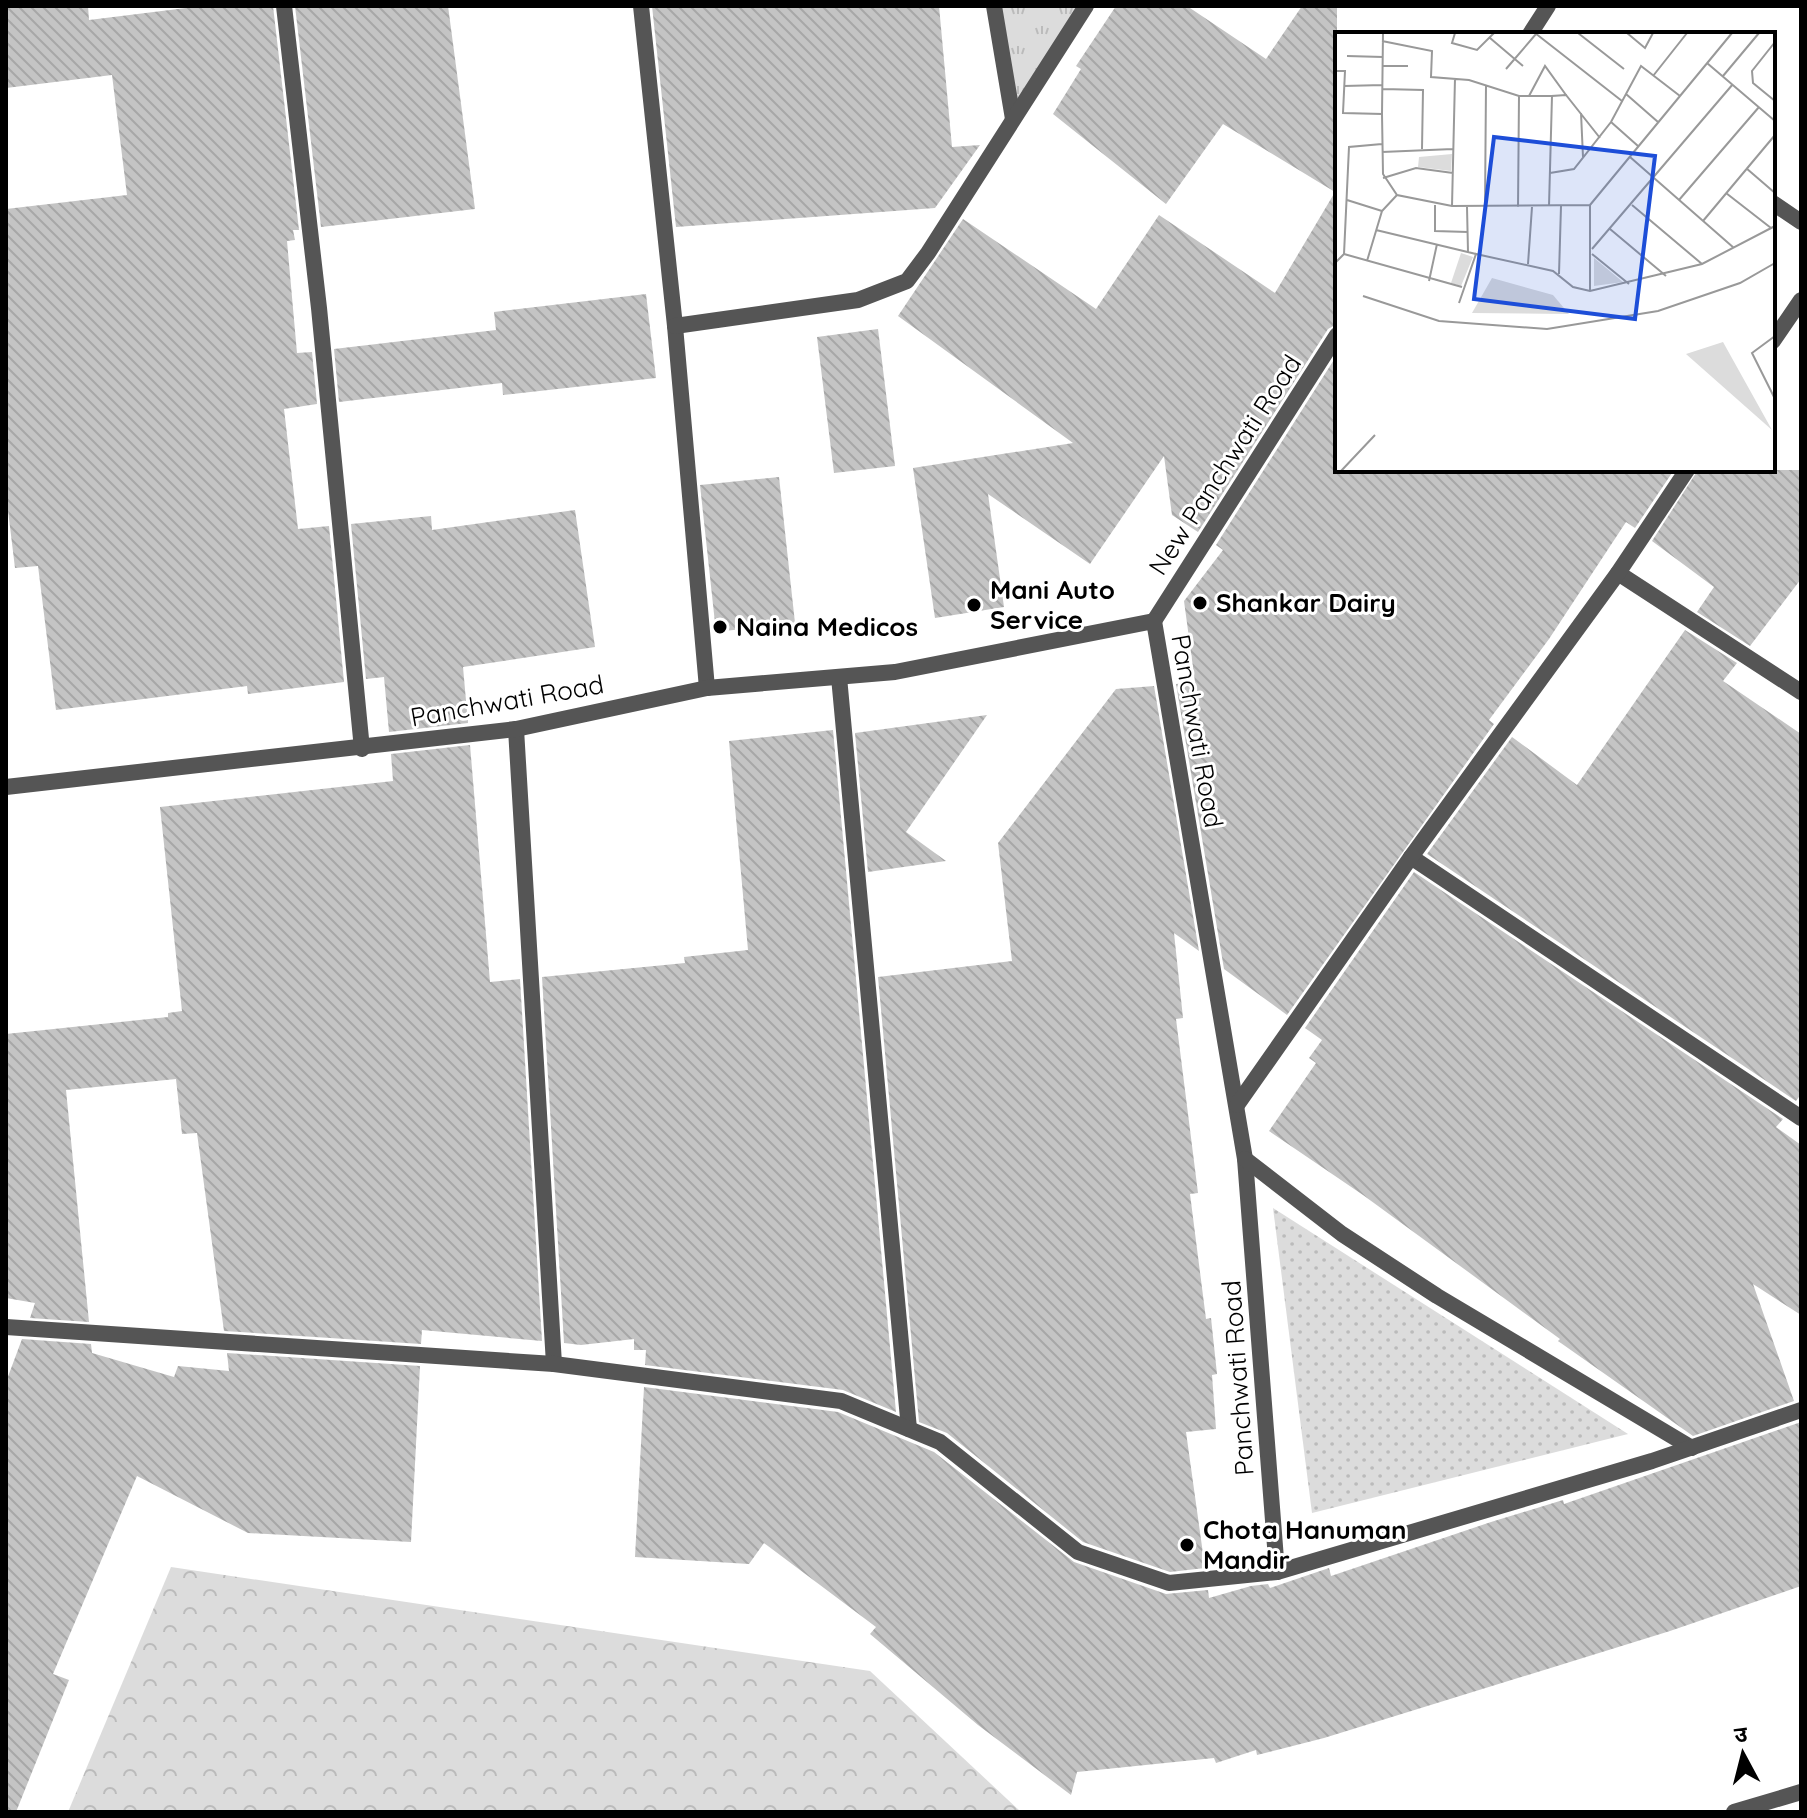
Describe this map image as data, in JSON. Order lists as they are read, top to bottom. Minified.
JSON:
{"streets":{"street":["New Panchwati Road","Panchwati Road"]},"crossings":[["New Panchwati Road","Panchwati Road"]],"places":["Shankar Dairy","Mani Auto Service","Naina Medicos","Chota Hanuman Mandir"],"north":"top"}
